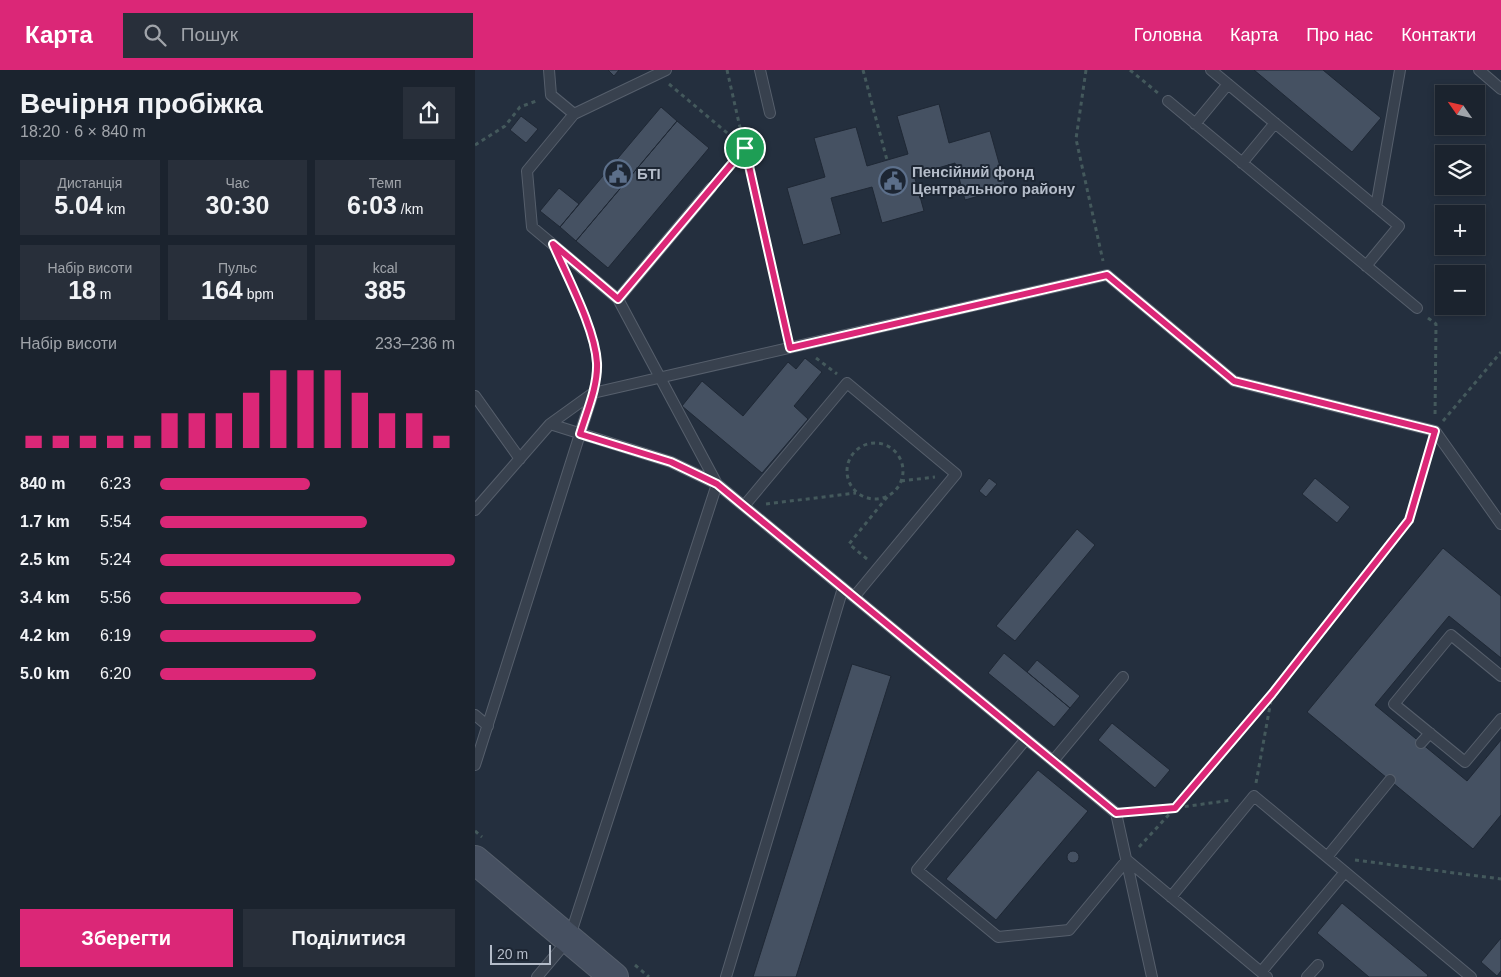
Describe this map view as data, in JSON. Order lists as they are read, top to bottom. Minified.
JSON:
{"places":{"public building":["БТІ","Пенсійний фонд Центрального району"]},"scale_bar":"20 m","north":"top left","page":{"header":"Карта","search":"Пошук","nav":["Головна","Карта","Про нас","Контакти"],"heading":["Вечірня пробіжка","18:20 · 6 × 840 m"],"map_buttons":["+","−"],"stats":[["Дистанція","5.04 km"],["Час","30:30"],["Темп","6:03 /km"],["Набір висоти","18 m"],["Пульс","164 bpm"],["kcal","385"]],"chart":["Набір висоти","233–236 m"],"list":[{"name":"840 m","note":"6:23"},{"name":"1.7 km","note":"5:54"},{"name":"2.5 km","note":"5:24"},{"name":"3.4 km","note":"5:56"},{"name":"4.2 km","note":"6:19"},{"name":"5.0 km","note":"6:20"}],"buttons":["Зберегти","Поділитися"],"scale":"20 m"}}
